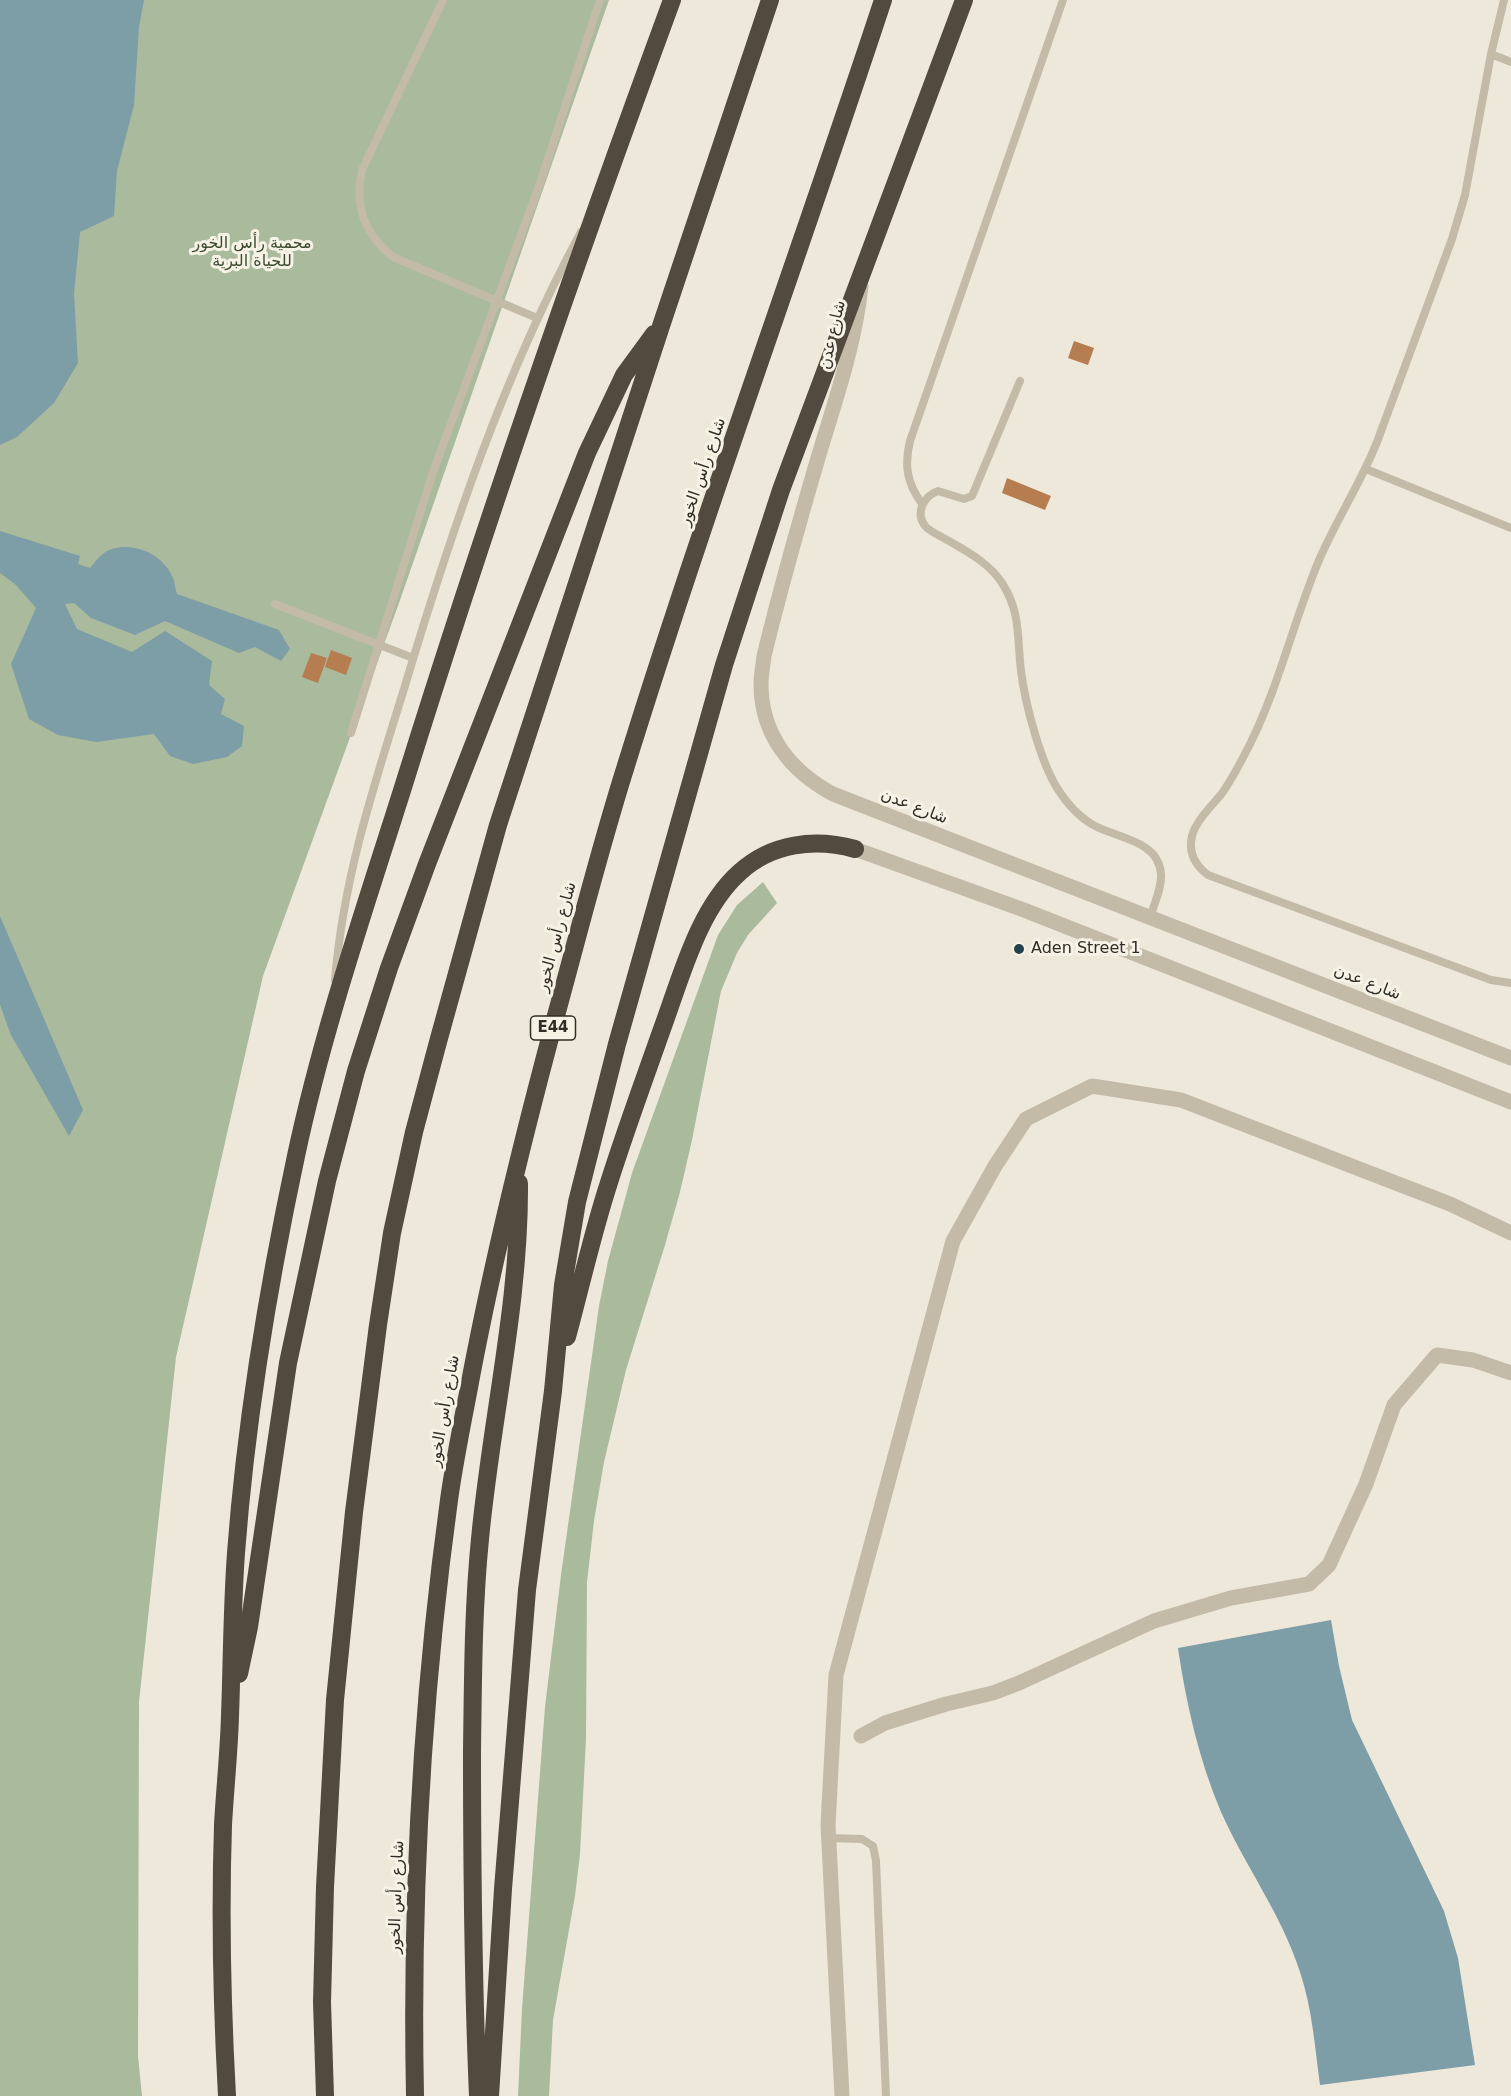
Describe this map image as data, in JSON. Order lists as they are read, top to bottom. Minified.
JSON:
{"streets":{"highway":["شارع رأس الخور","E44"],"street":["شارع عدن"]},"parks":["محمية رأس الخور للحياة البرية"],"places":["Aden Street 1"]}
